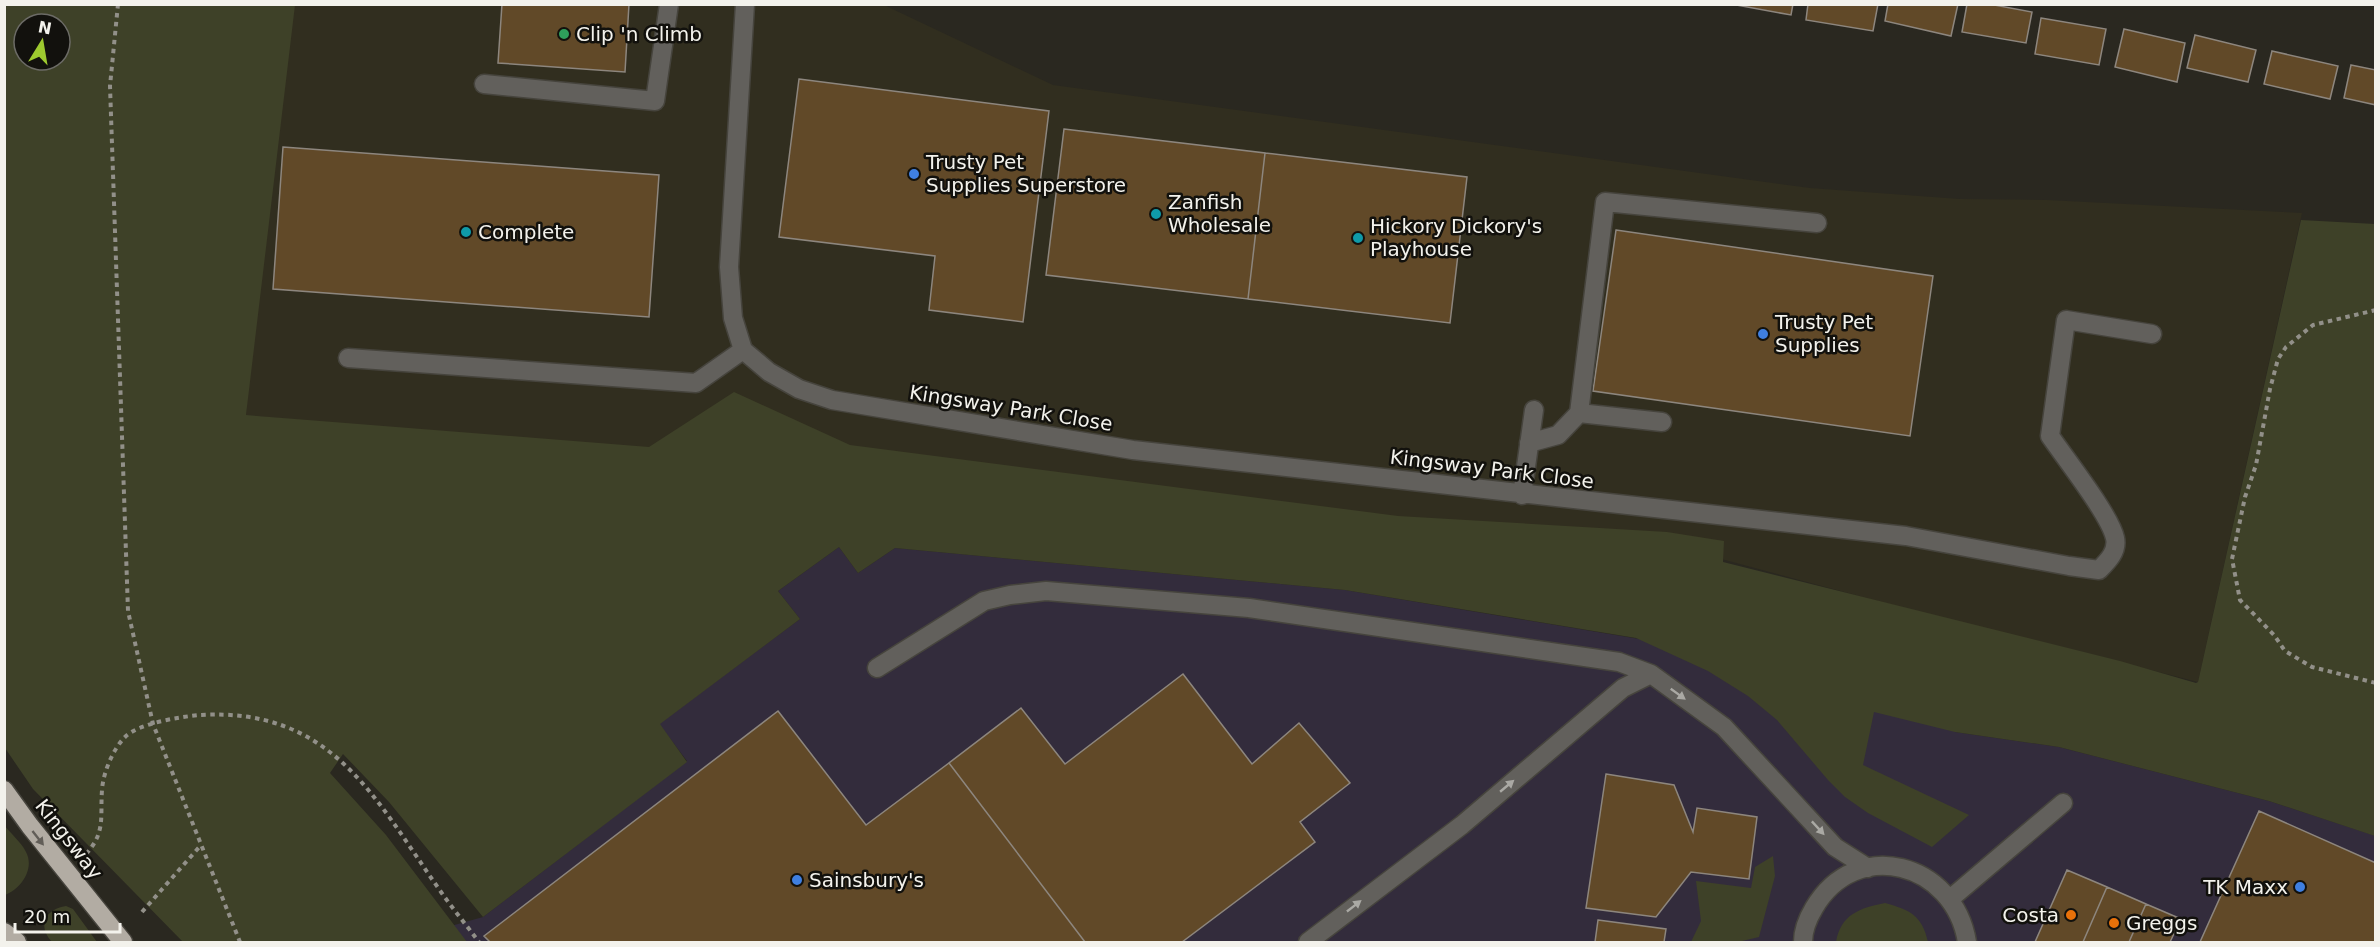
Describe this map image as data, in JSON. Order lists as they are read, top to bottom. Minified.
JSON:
{"streets":{"highway":["Kingsway"],"street":["Kingsway Park Close"]},"one_way":["Kingsway"],"places":["Clip 'n Climb","Trusty Pet Supplies Superstore","Zanfish Wholesale","Complete","Hickory Dickory's Playhouse","Trusty Pet Supplies","Sainsbury's","TK Maxx","Costa","Greggs"],"scale_bar":"20 m","north":"top"}
